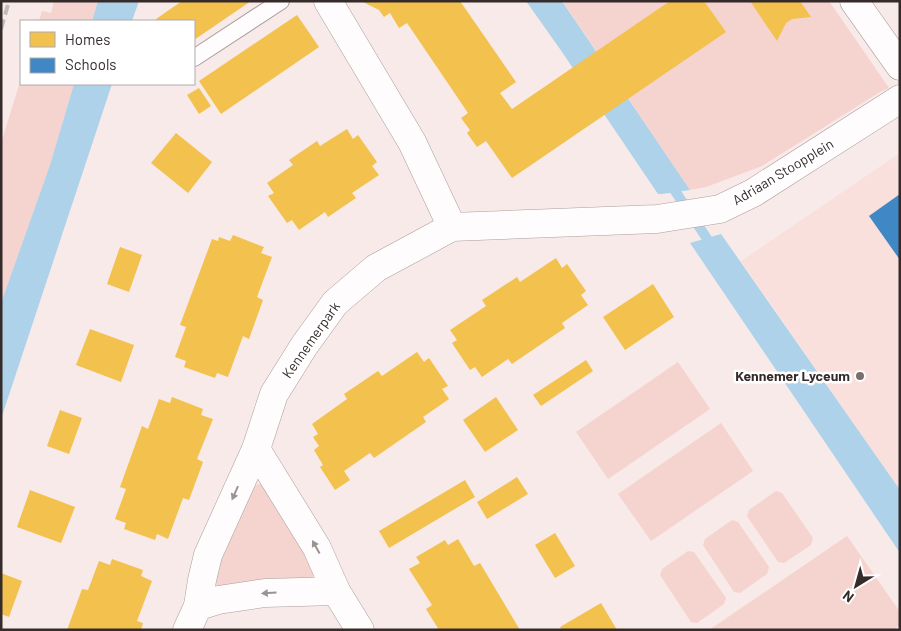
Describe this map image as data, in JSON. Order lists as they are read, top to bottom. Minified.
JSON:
{"streets":{"street":["Adriaan Stoopplein","Kennemerpark"]},"crossings":[["Adriaan Stoopplein","Kennemerpark"]],"places":["Kennemer Lyceum"],"legend":["Homes","Schools"],"north":"bottom left"}
